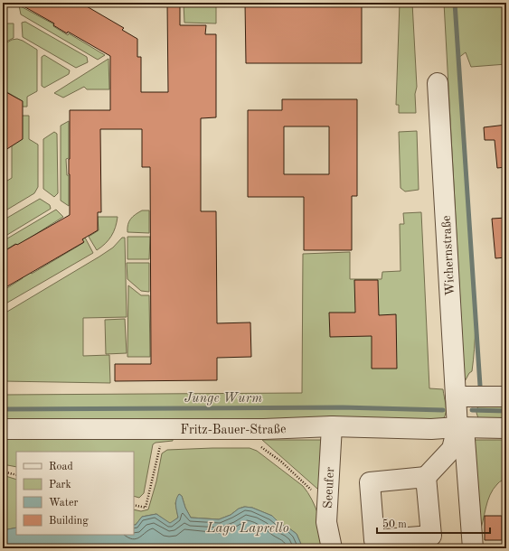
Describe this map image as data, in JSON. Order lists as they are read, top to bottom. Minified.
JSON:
{"streets":{"street":["Wichernstraße","Fritz-Bauer-Straße","Seeufer"]},"crossings":[["Wichernstraße","Fritz-Bauer-Straße"],["Fritz-Bauer-Straße","Seeufer"]],"water":["Junge Wurm","Lago Laprello"],"legend":["Road","Park","Water","Building"],"scale_bar":"50 m"}
